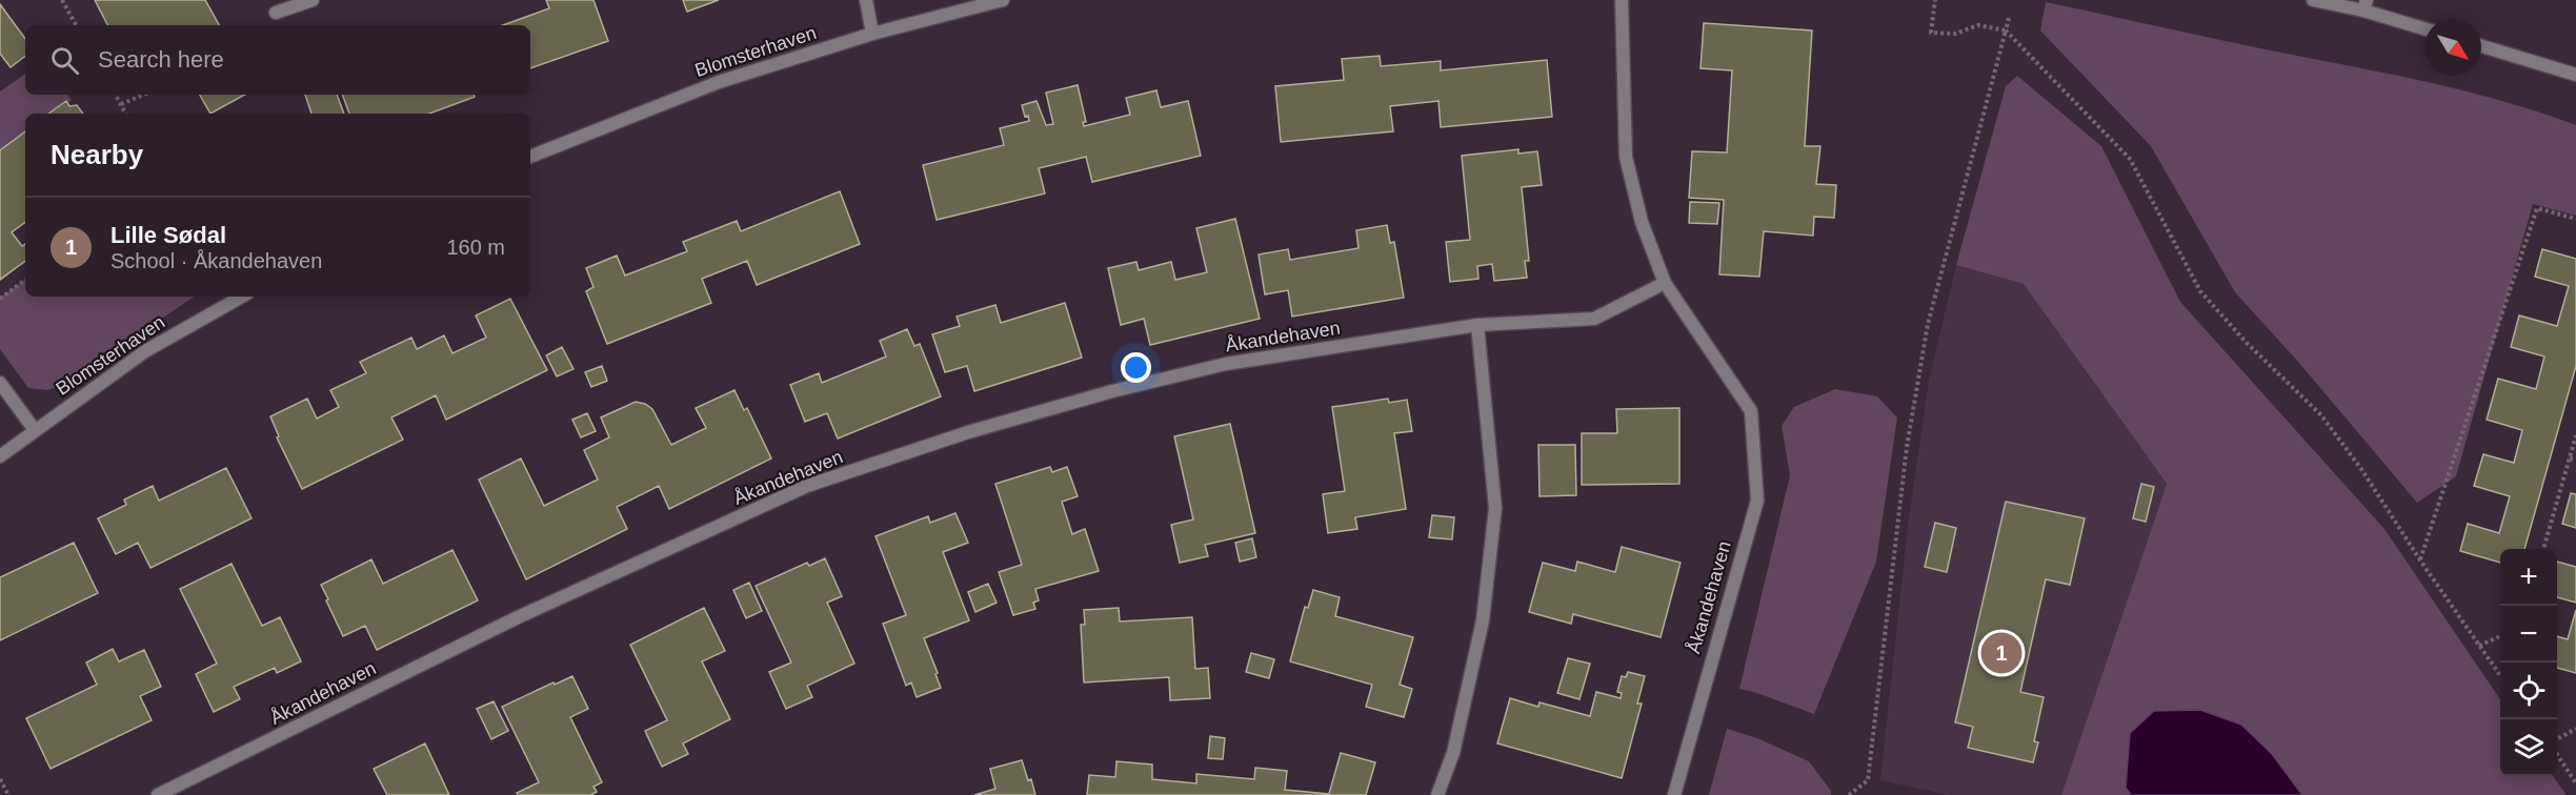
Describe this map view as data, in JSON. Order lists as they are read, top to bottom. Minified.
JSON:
{"streets":{"street":["Blomsterhaven","Åkandehaven"]},"north":"bottom right","page":{"search":"Search here","heading":"Nearby","list":[{"mark":"1","name":"Lille Sødal","note":"School · Åkandehaven","value":"160 m"}],"map_buttons":["+","−"],"pins":"1"}}
